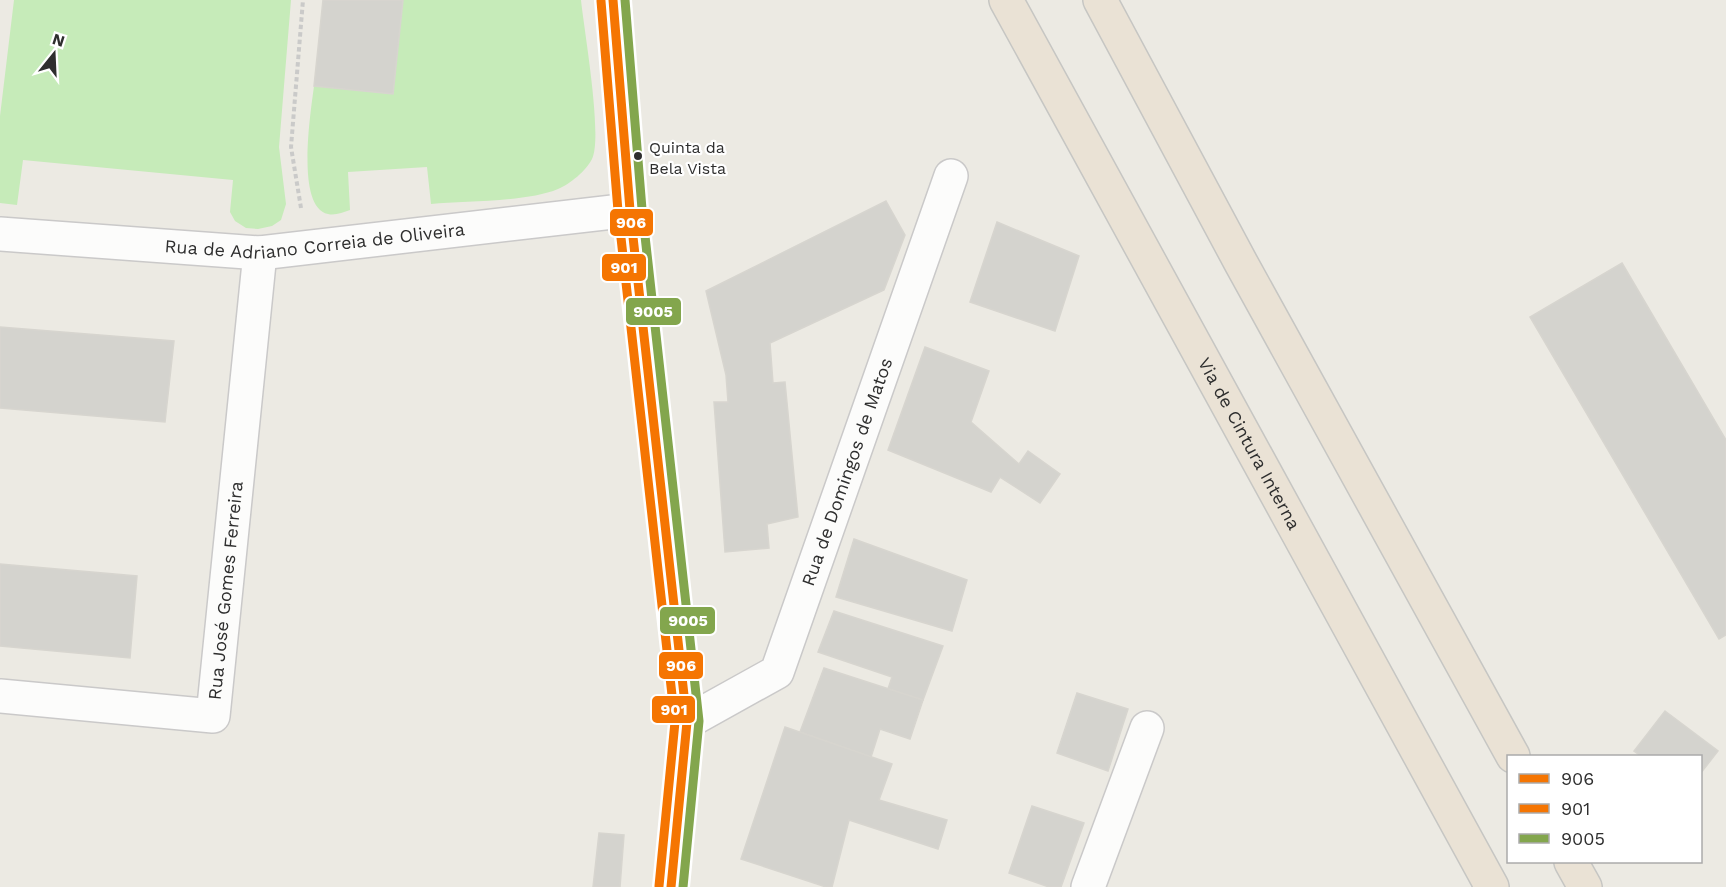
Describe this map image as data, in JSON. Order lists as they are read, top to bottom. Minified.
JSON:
{"streets":{"highway":["Via de Cintura Interna"],"street":["Rua de Adriano Correia de Oliveira","Rua de Domingos de Matos","Rua José Gomes Ferreira"]},"crossings":[["Rua de Adriano Correia de Oliveira","Rua José Gomes Ferreira"]],"places":["Quinta da Bela Vista"],"lines":["transit line 906","transit line 9005","transit line 901"],"legend":["906","901","9005"],"north":"top"}
